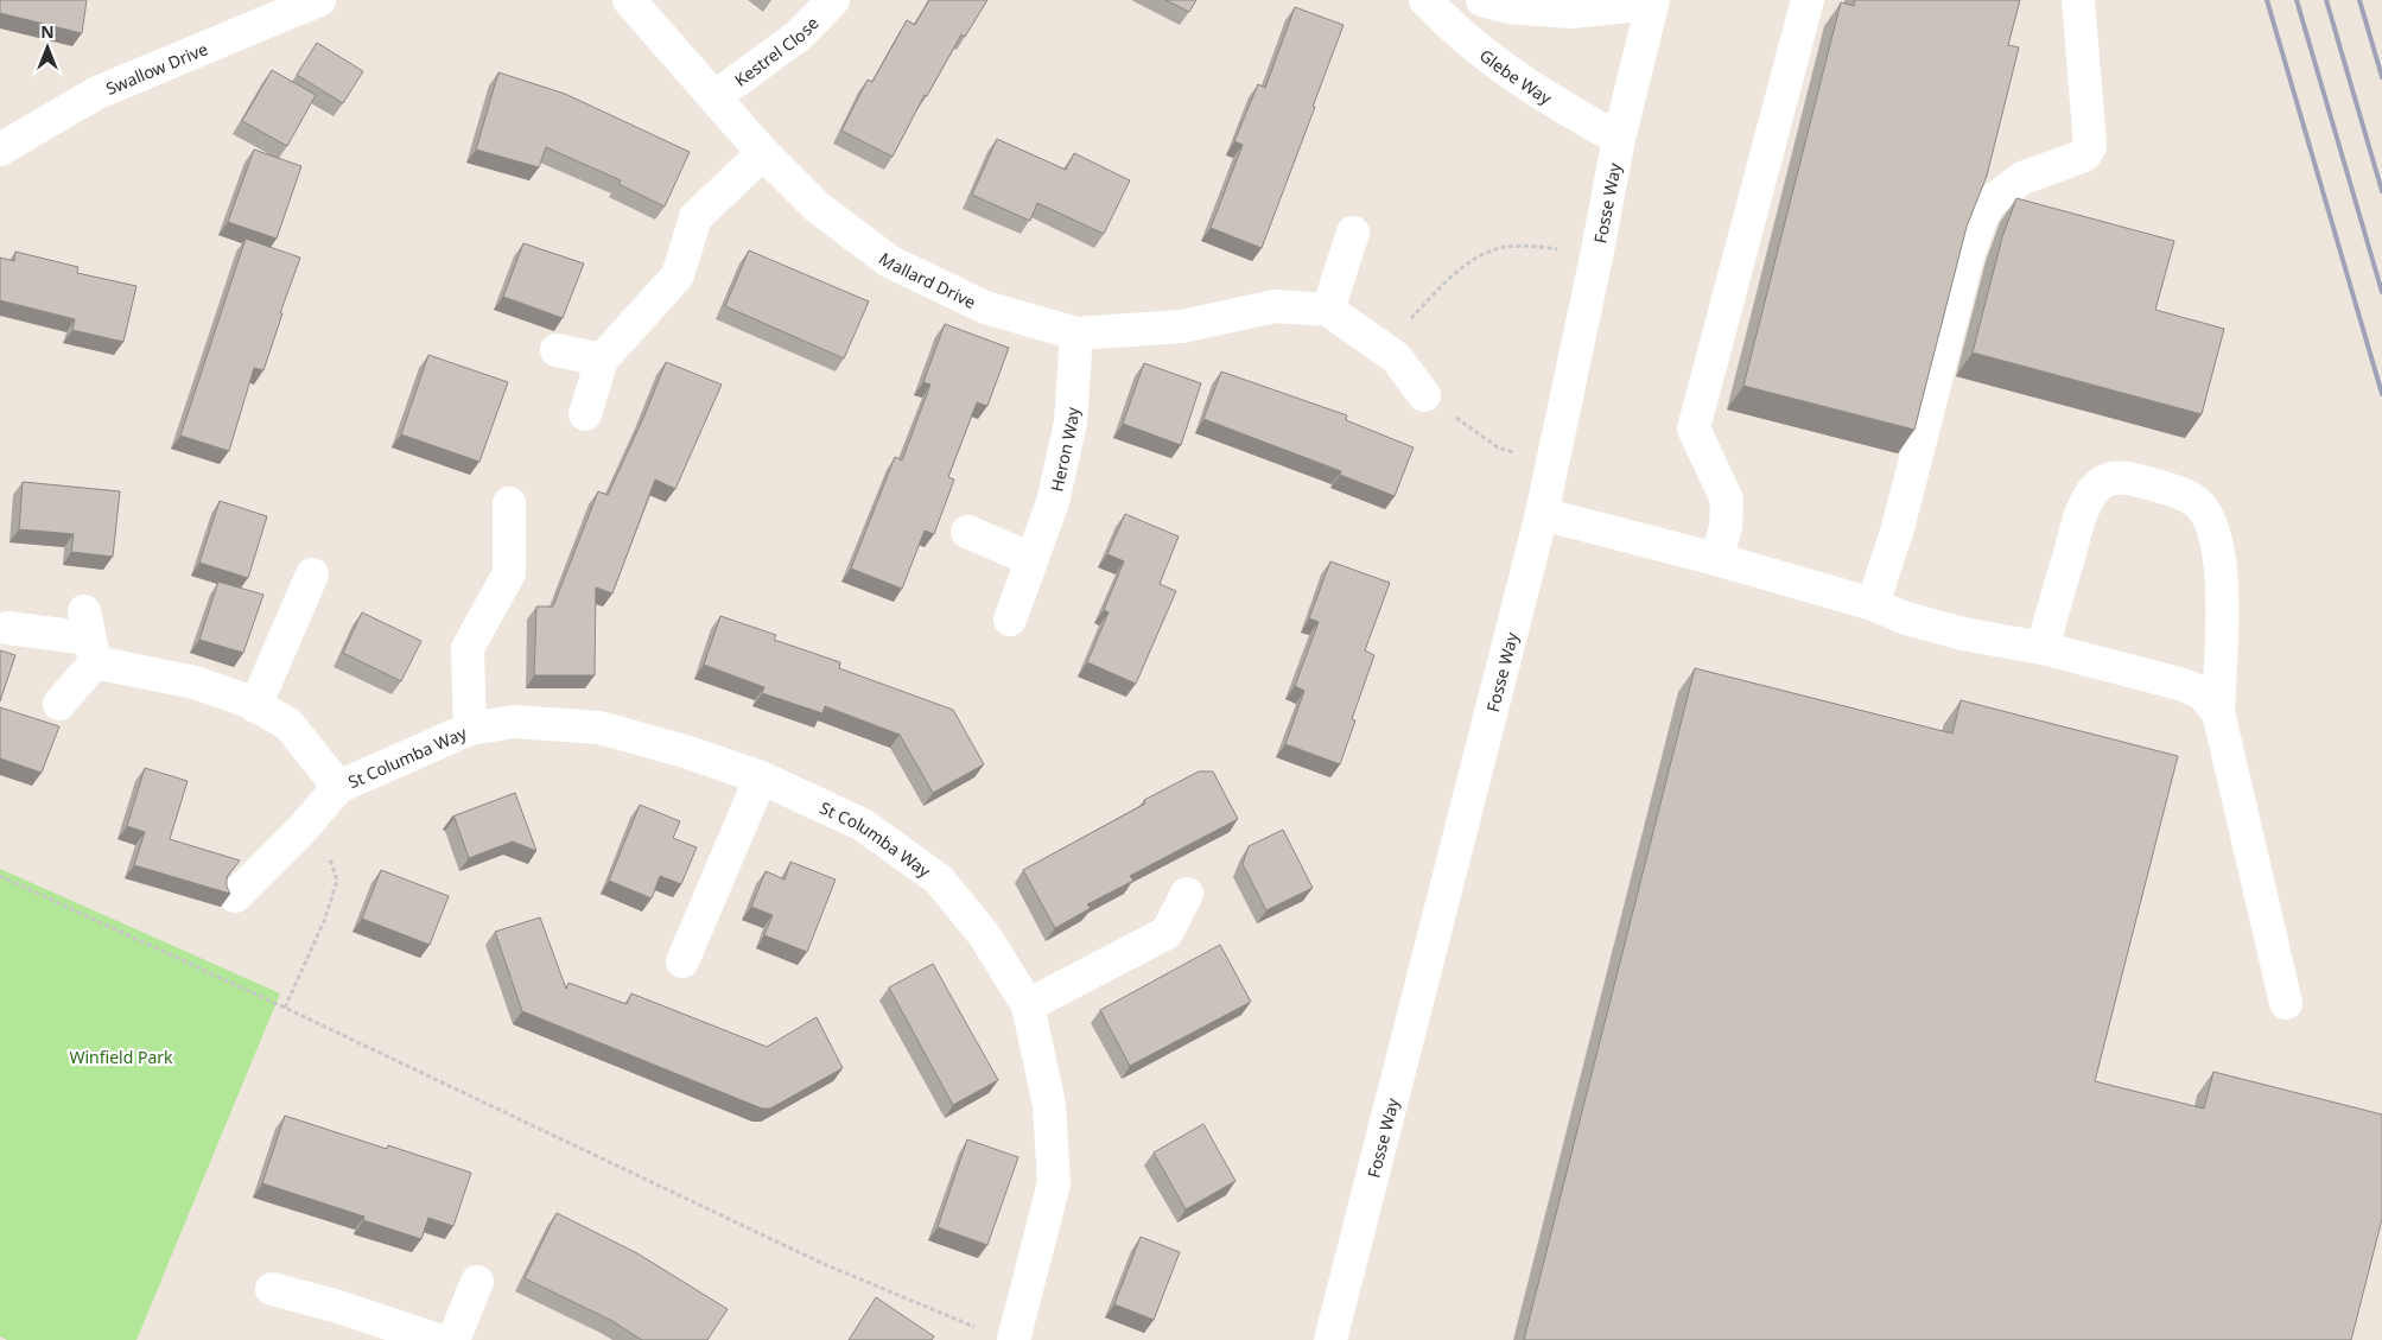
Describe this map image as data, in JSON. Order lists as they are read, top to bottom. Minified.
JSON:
{"streets":{"street":["Kestrel Close","Swallow Drive","Glebe Way","Fosse Way","Mallard Drive","Heron Way","St Columba Way"]},"crossings":[["Kestrel Close","Mallard Drive"],["Glebe Way","Fosse Way"],["Mallard Drive","Heron Way"]],"parks":["Winfield Park"],"north":"top"}
